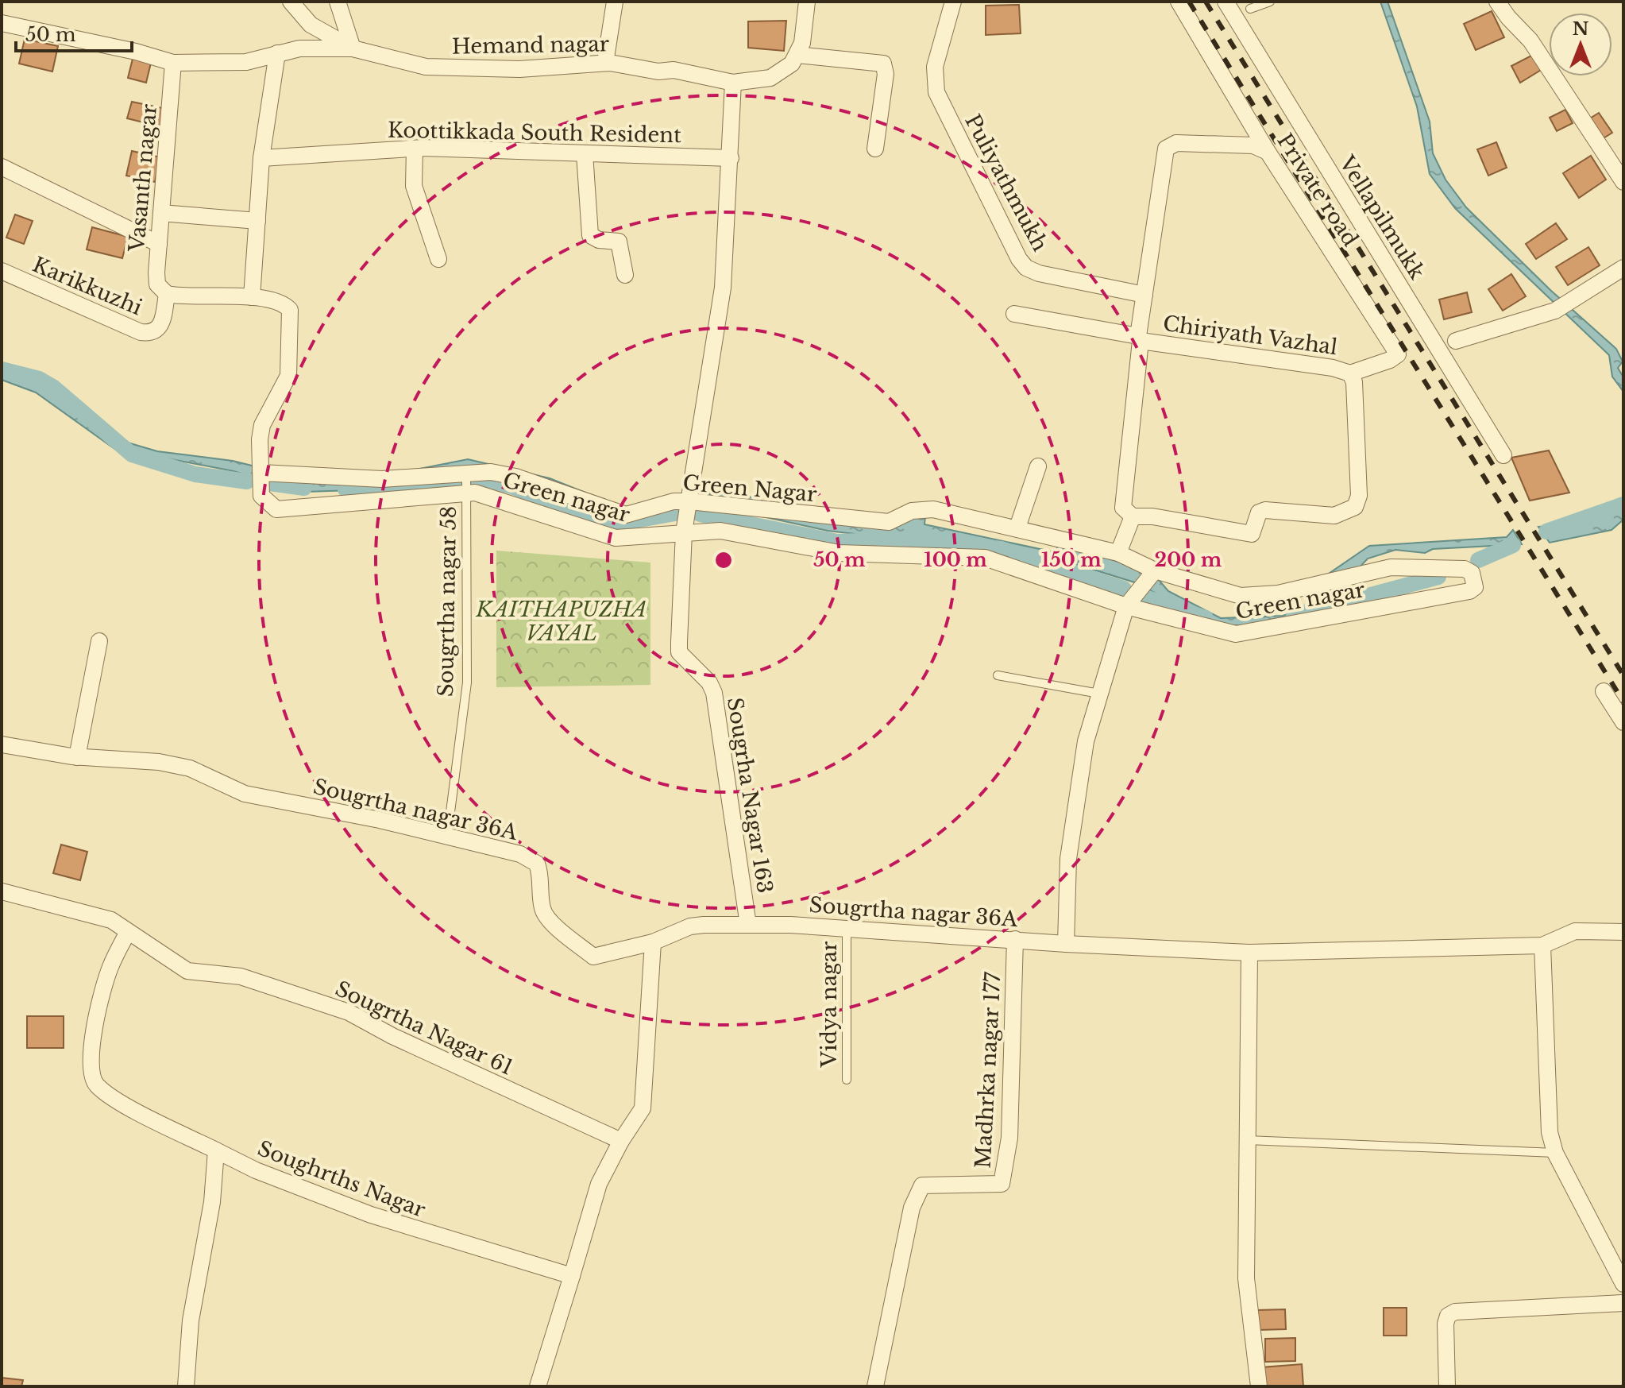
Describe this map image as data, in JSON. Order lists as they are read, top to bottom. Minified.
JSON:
{"streets":{"street":["Hemand nagar","Koottikkada South Resident","Vasanth nagar","Puliyathmukh","Private road","Vellapilmukk","Karikkuzhi","Chiriyath Vazhal","Green Nagar","Green nagar","Sougrha Nagar 163","Sougrtha nagar 36A","Sougrtha Nagar 61","Madhrka nagar 177","Soughrths Nagar"],"lane":["Sougrtha nagar 58","Vidya nagar"]},"crossings":[["Hemand nagar","Sougrha Nagar 163"],["Koottikkada South Resident","Sougrha Nagar 163"],["Vasanth nagar","Karikkuzhi"],["Vasanth nagar","Green nagar"],["Puliyathmukh","Chiriyath Vazhal"],["Private road","Chiriyath Vazhal"],["Karikkuzhi","Green nagar"],["Green Nagar","Green nagar"],["Green Nagar","Sougrha Nagar 163"],["Green nagar","Sougrtha nagar 58"],["Green nagar","Sougrha Nagar 163"],["Sougrtha nagar 58","Sougrtha nagar 36A"],["Sougrha Nagar 163","Sougrtha nagar 36A"],["Sougrtha nagar 36A","Vidya nagar"],["Sougrtha nagar 36A","Madhrka nagar 177"],["Sougrtha Nagar 61","Soughrths Nagar"]],"parks":["KAITHAPUZHA VAYAL"],"scale_bar":"50 m","north":"top","rings":["50 m","100 m","150 m","200 m"]}
